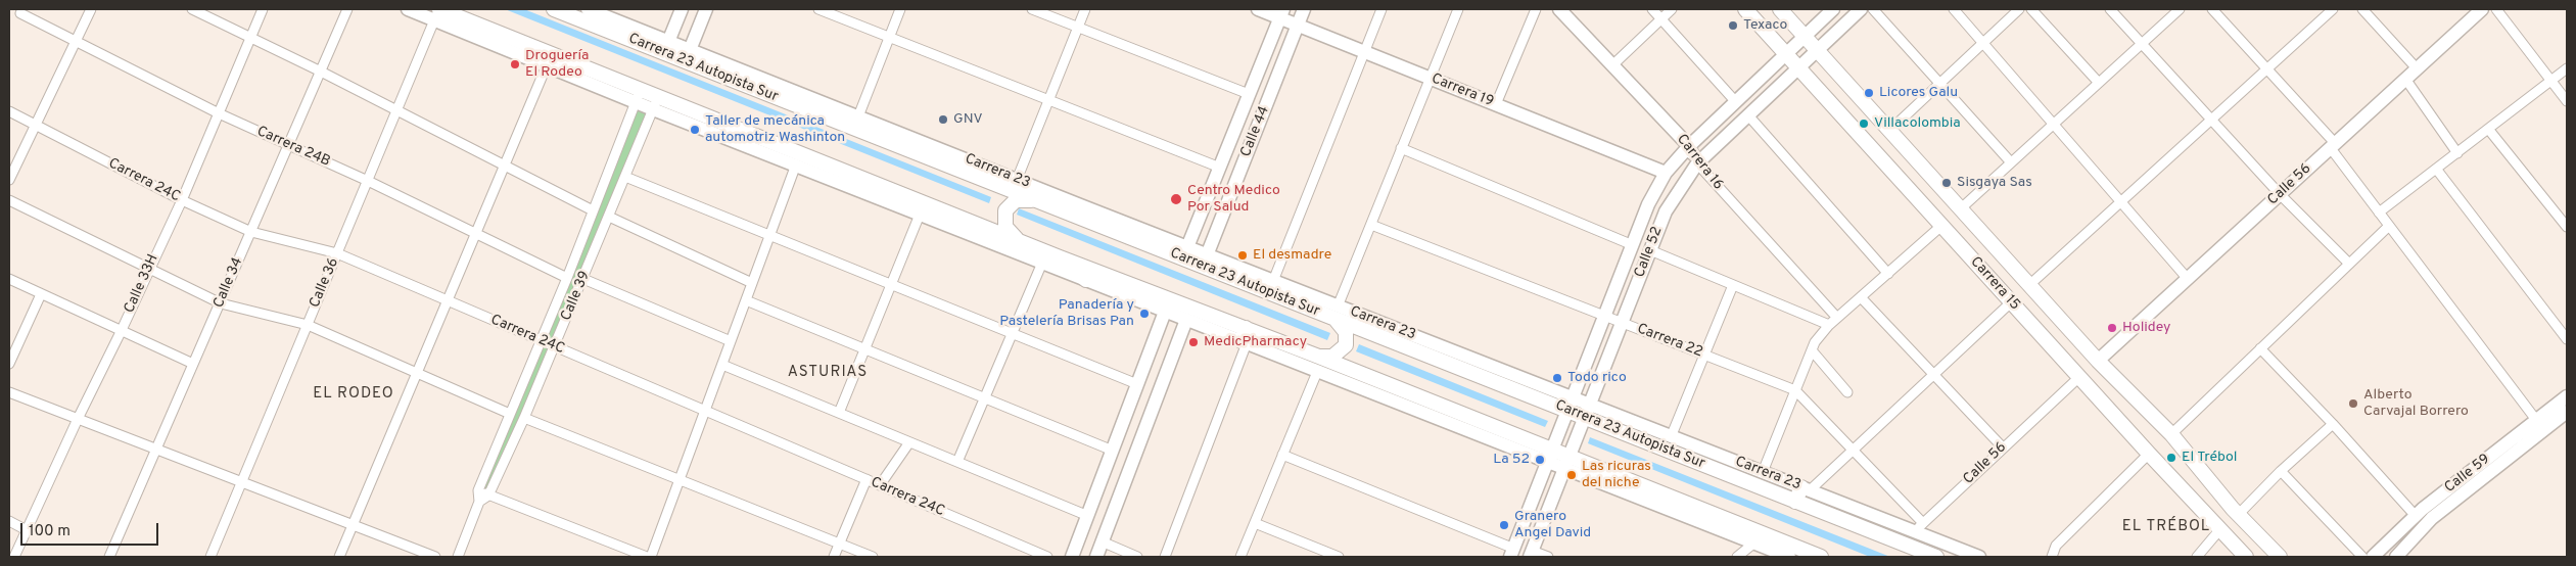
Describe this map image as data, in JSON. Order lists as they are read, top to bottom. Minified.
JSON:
{"streets":{"main road":["Carrera 23 Autopista Sur","Carrera 15"],"street":["Carrera 19","Calle 44","Carrera 24B","Carrera 16","Carrera 23","Carrera 24C","Calle 56","Calle 52","Calle 34","Calle 36","Calle 33H","Calle 39","Carrera 22","Calle 59"]},"crossings":[["Carrera 23 Autopista Sur","Carrera 23"],["Carrera 23 Autopista Sur","Calle 52"],["Carrera 19","Calle 44"],["Carrera 19","Calle 52"],["Calle 44","Carrera 23"],["Carrera 24B","Calle 34"],["Carrera 24B","Calle 36"],["Carrera 24B","Calle 33H"],["Carrera 24B","Calle 39"],["Carrera 16","Calle 52"],["Carrera 23","Calle 56"],["Carrera 23","Calle 52"],["Carrera 23","Carrera 22"],["Carrera 24C","Calle 34"],["Carrera 24C","Calle 36"],["Carrera 24C","Calle 33H"],["Carrera 24C","Calle 39"],["Calle 56","Carrera 15"],["Calle 56","Carrera 22"],["Calle 52","Carrera 15"],["Calle 52","Carrera 22"]],"districts":["ASTURIAS","EL RODEO","EL TRÉBOL"],"places":["Texaco","Droguería El Rodeo","Licores Galu","GNV","Villacolombia","Taller de mecánica automotriz Washinton","Sisgaya Sas","Centro Medico Por Salud","El desmadre","Panadería y Pastelería Brisas Pan","Holidey","MedicPharmacy","Todo rico","Alberto Carvajal Borrero","El Trébol","La 52","Las ricuras del niche","Granero Angel David"],"scale_bar":"100 m"}
